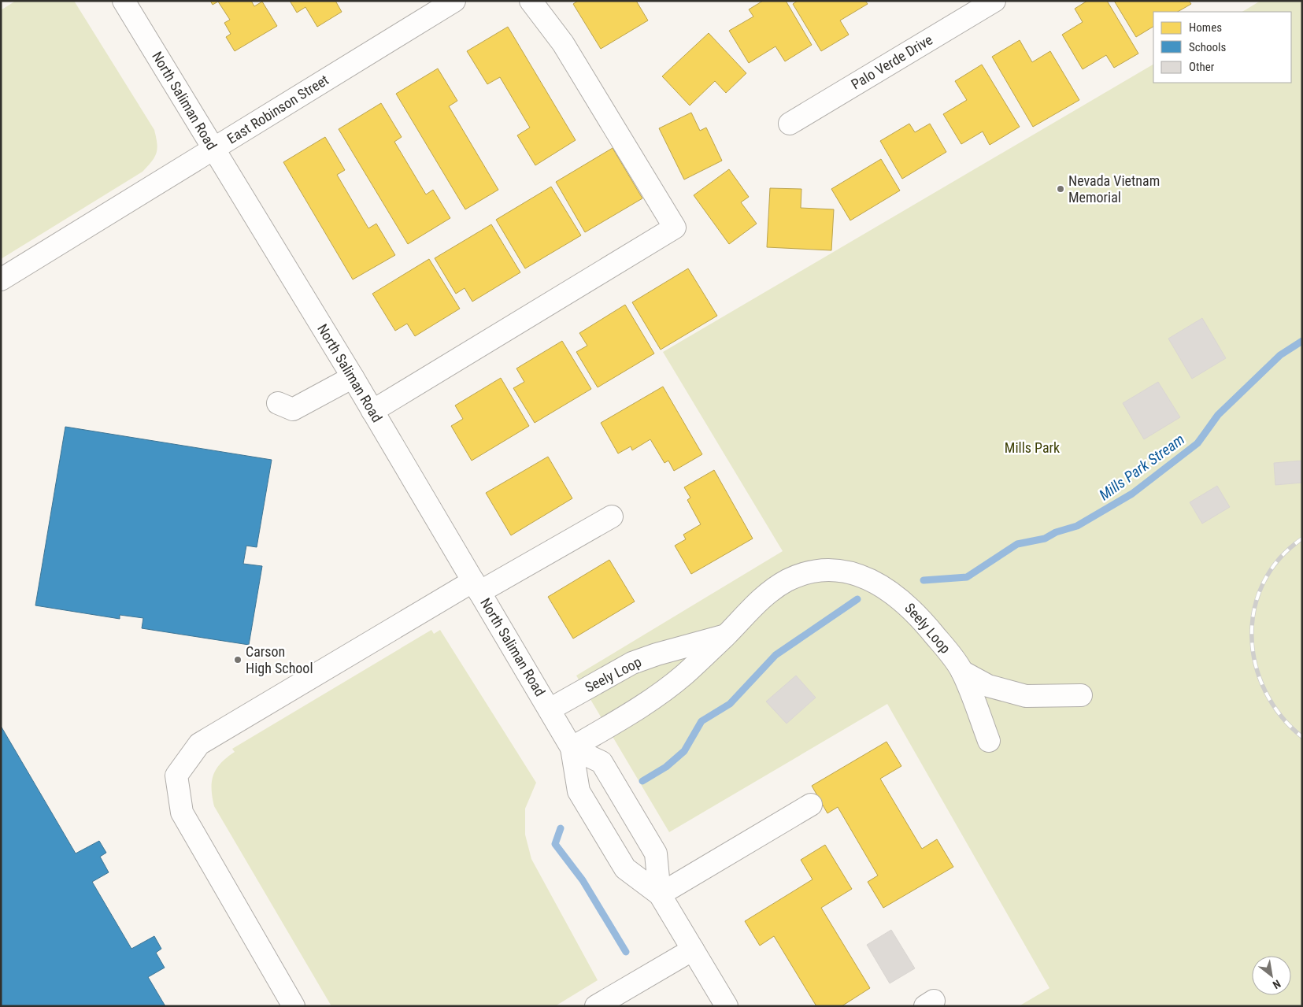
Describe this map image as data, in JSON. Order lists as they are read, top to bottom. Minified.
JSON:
{"streets":{"street":["Palo Verde Drive","North Saliman Road","East Robinson Street","Seely Loop"]},"crossings":[["North Saliman Road","East Robinson Street"],["North Saliman Road","Seely Loop"]],"water":["Mills Park Stream"],"parks":["Mills Park"],"places":["Nevada Vietnam Memorial","Carson High School"],"legend":["Homes","Schools","Other"],"north":"bottom right"}
